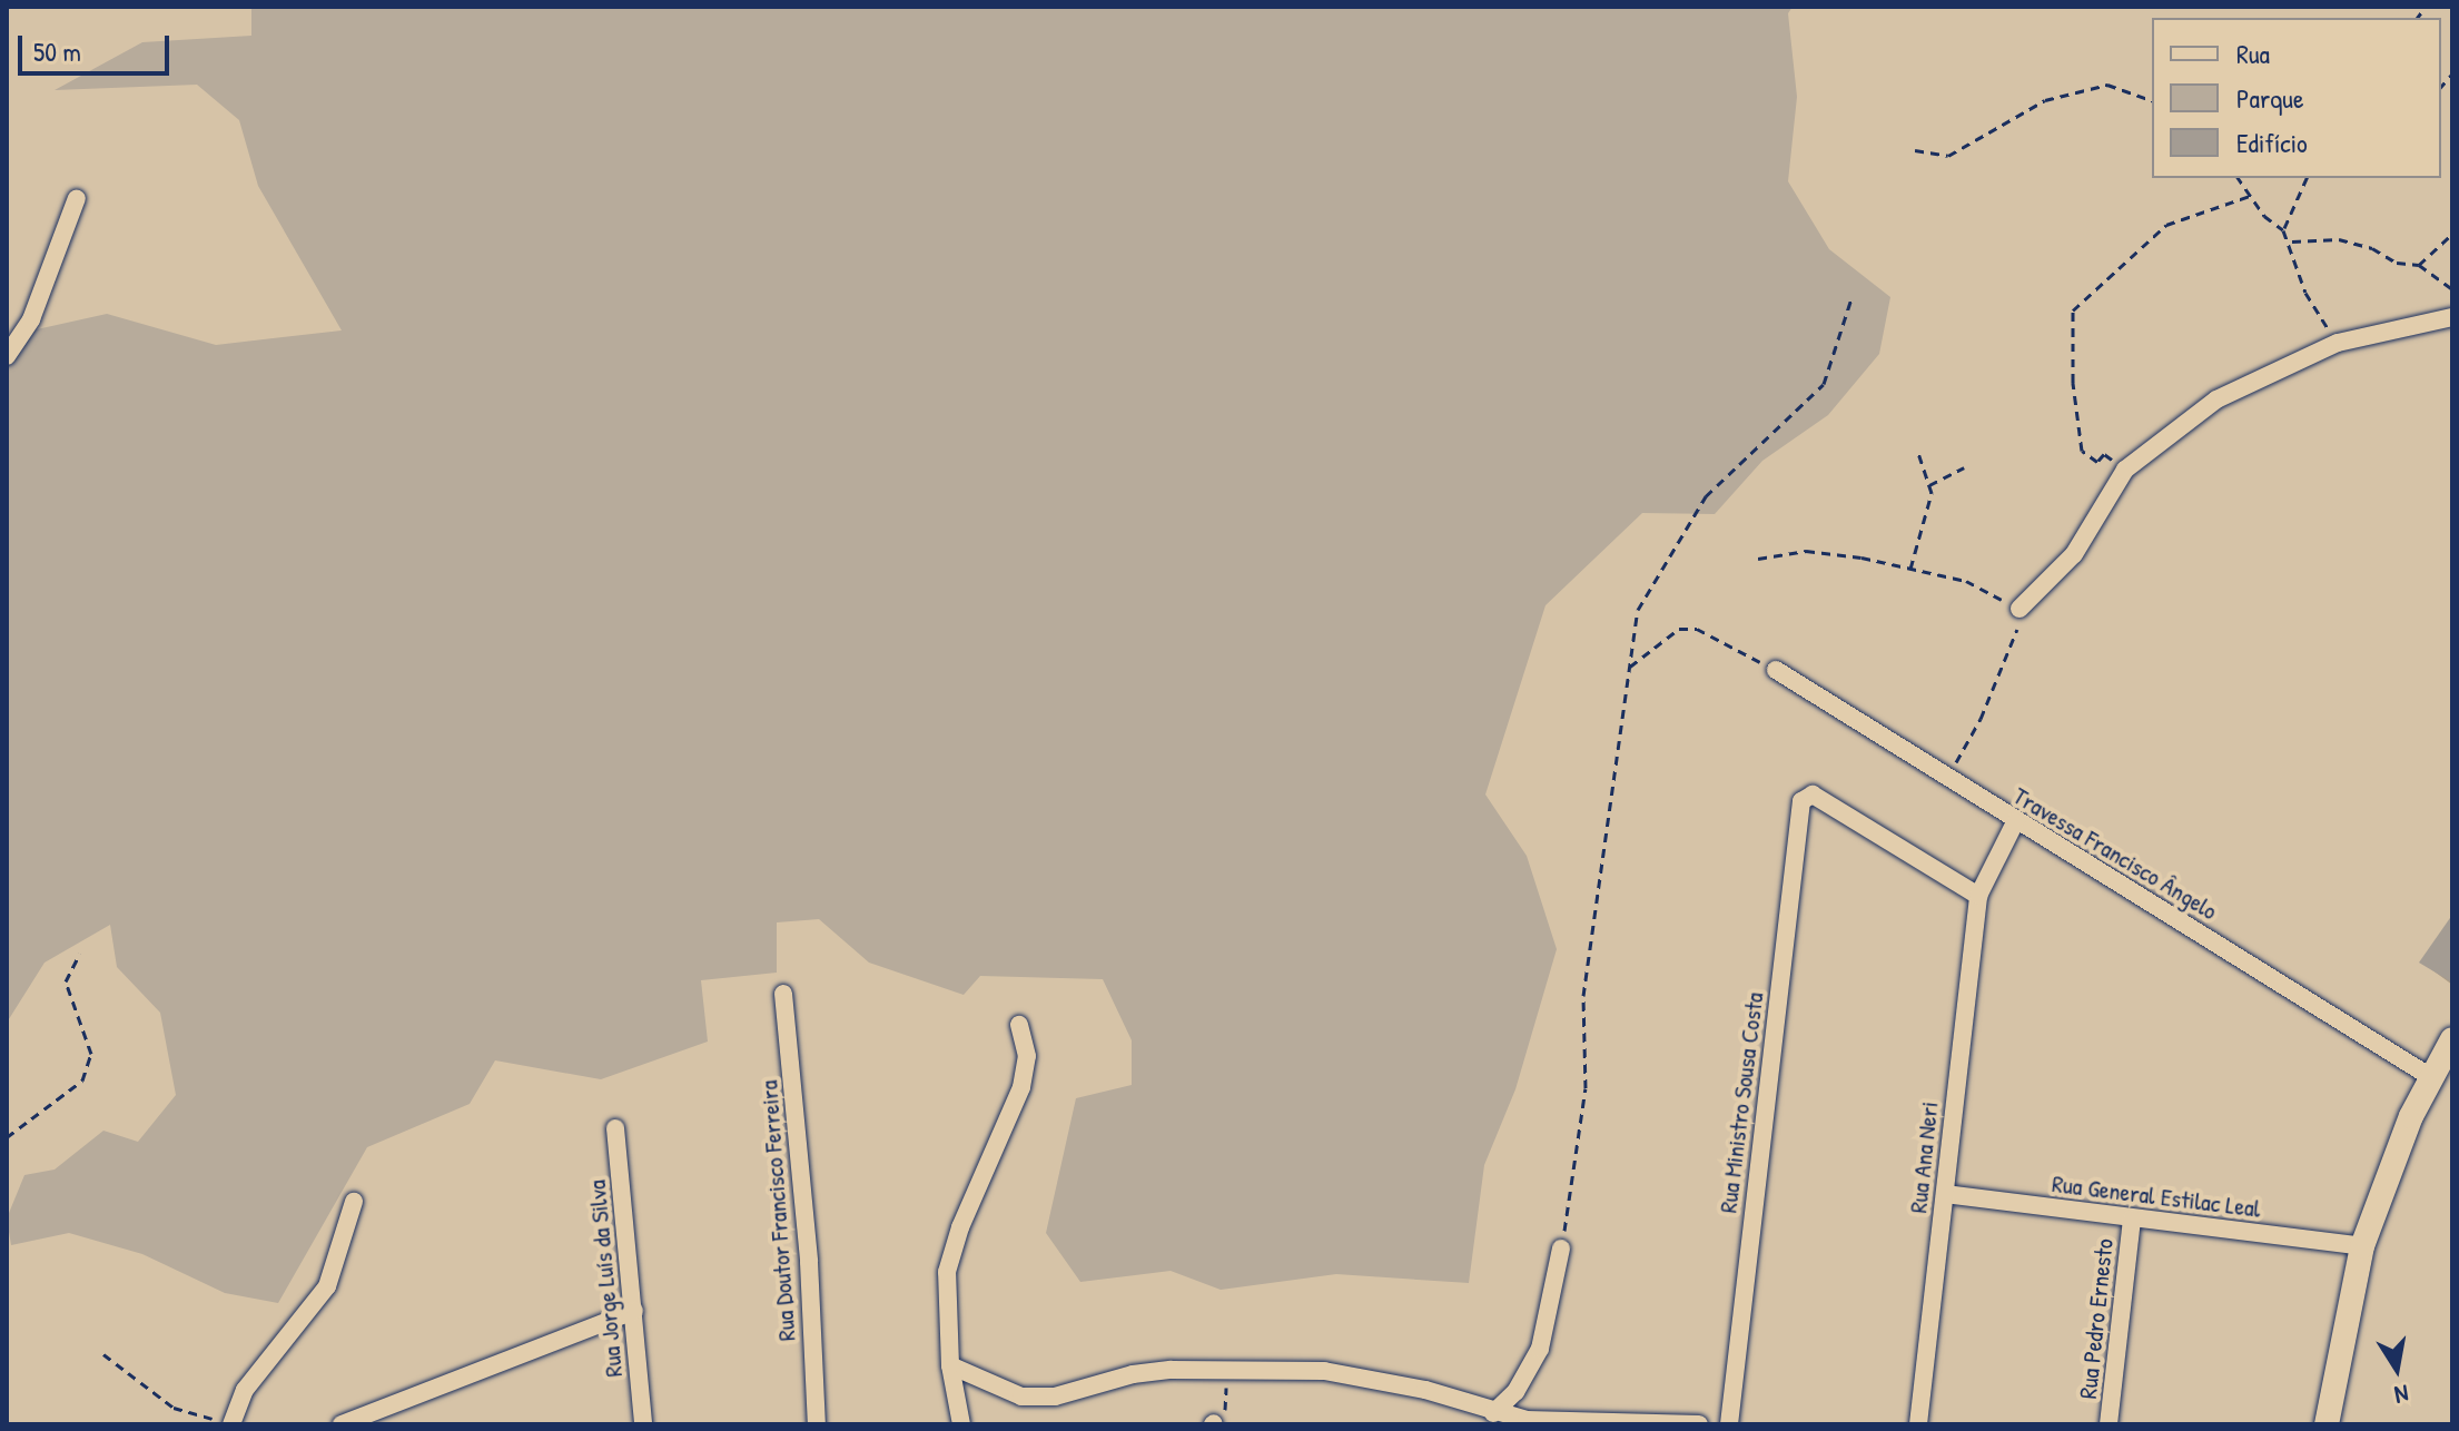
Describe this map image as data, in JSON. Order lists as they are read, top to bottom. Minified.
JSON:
{"streets":{"street":["Travessa Francisco Ângelo","Rua Ministro Sousa Costa","Rua Ana Neri","Rua General Estilac Leal","Rua Doutor Francisco Ferreira","Rua Jorge Luís da Silva","Rua Pedro Ernesto"]},"crossings":[["Travessa Francisco Ângelo","Rua Ana Neri"],["Rua Ministro Sousa Costa","Rua Ana Neri"],["Rua Ana Neri","Rua General Estilac Leal"],["Rua General Estilac Leal","Rua Pedro Ernesto"]],"legend":["Rua","Parque","Edifício"],"scale_bar":"50 m","north":"bottom"}
